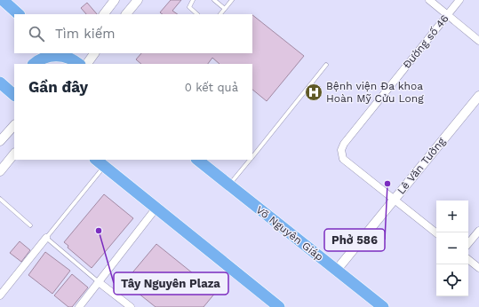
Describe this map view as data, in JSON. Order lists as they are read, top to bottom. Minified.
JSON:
{"streets":{"highway":["Võ Nguyên Giáp"],"street":["Đường số 46","Lê Văn Tưởng"]},"crossings":[["Đường số 46","Lê Văn Tưởng"],["Lê Văn Tưởng","Võ Nguyên Giáp"]],"places":{"hospital":["Bệnh viện Đa khoa Hoàn Mỹ Cửu Long"],"other":["Phở 586","Tây Nguyên Plaza"]},"page":{"search":"Tìm kiếm","heading":["Gần đây","0 kết quả"],"map_buttons":["+","−"]}}
